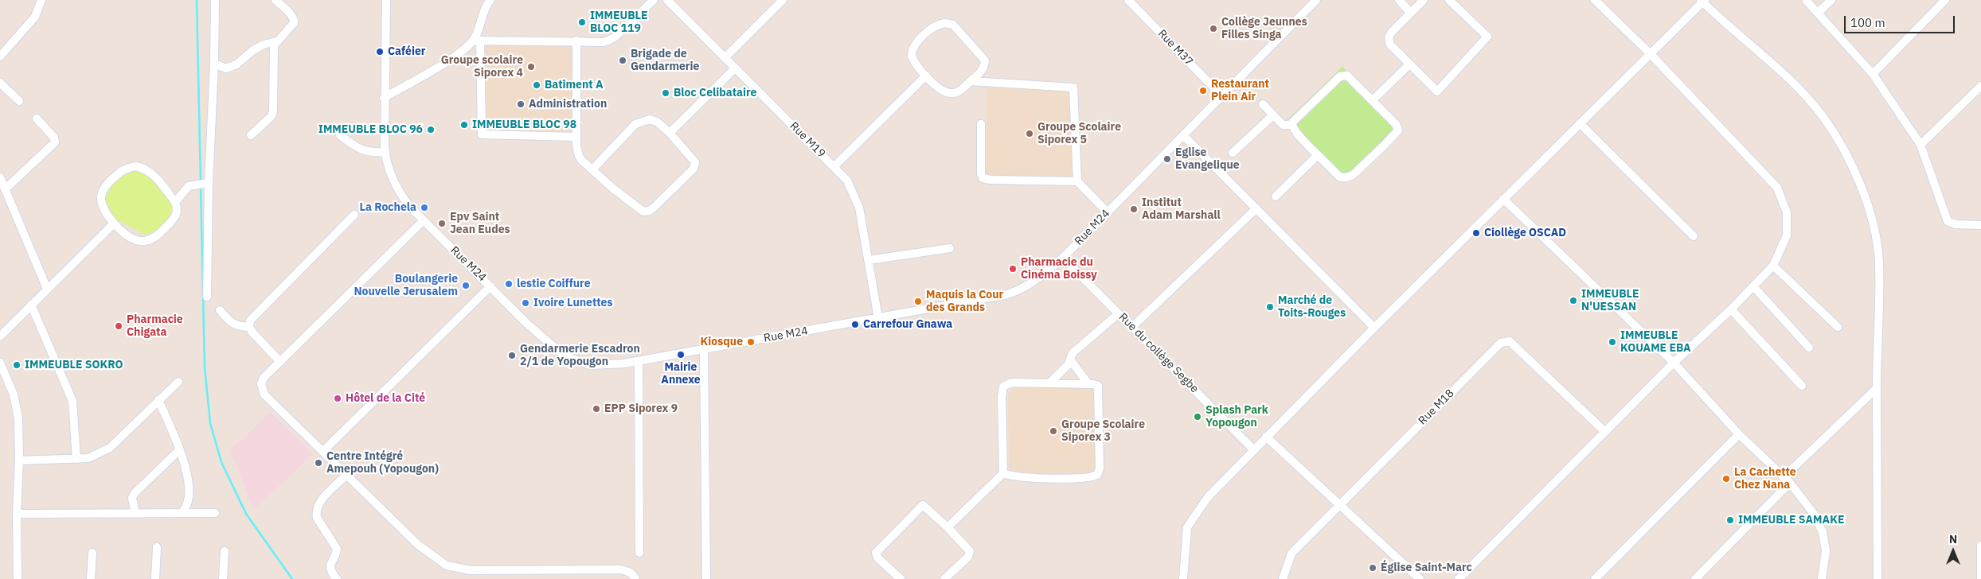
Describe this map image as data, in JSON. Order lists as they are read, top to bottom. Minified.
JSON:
{"streets":{"street":["Rue M37","Rue M19","Rue M24","Rue du collège Segbe","Rue M18"]},"crossings":[["Rue M37","Rue M24"],["Rue M19","Rue M24"],["Rue M24","Rue du collège Segbe"]],"places":["IMMEUBLE BLOC 119","Collège Jeunnes Filles Singa","Caféier","Brigade de Gendarmerie","Groupe scolaire Siporex 4","Batiment A","Restaurant Plein Air","Bloc Celibataire","Administration","IMMEUBLE BLOC 98","IMMEUBLE BLOC 96","Groupe Scolaire Siporex 5","Eglise Evangelique","La Rochela","Institut Adam Marshall","Epv Saint Jean Eudes","Ciollège OSCAD","Pharmacie du Cinéma Boissy","lestie Coiffure","Boulangerie Nouvelle Jerusalem","IMMEUBLE N'UESSAN","Maquis la Cour des Grands","Ivoire Lunettes","Marché de Toits-Rouges","Carrefour Gnawa","Pharmacie Chigata","Kiosque","IMMEUBLE KOUAME EBA","Mairie Annexe","Gendarmerie Escadron 2/1 de Yopougon","IMMEUBLE SOKRO","Hôtel de la Cité","EPP Siporex 9","Splash Park Yopougon","Groupe Scolaire Siporex 3","Centre Intégré Amepouh (Yopougon)","La Cachette Chez Nana","IMMEUBLE SAMAKE","Église Saint-Marc"],"scale_bar":"100 m","north":"top"}
